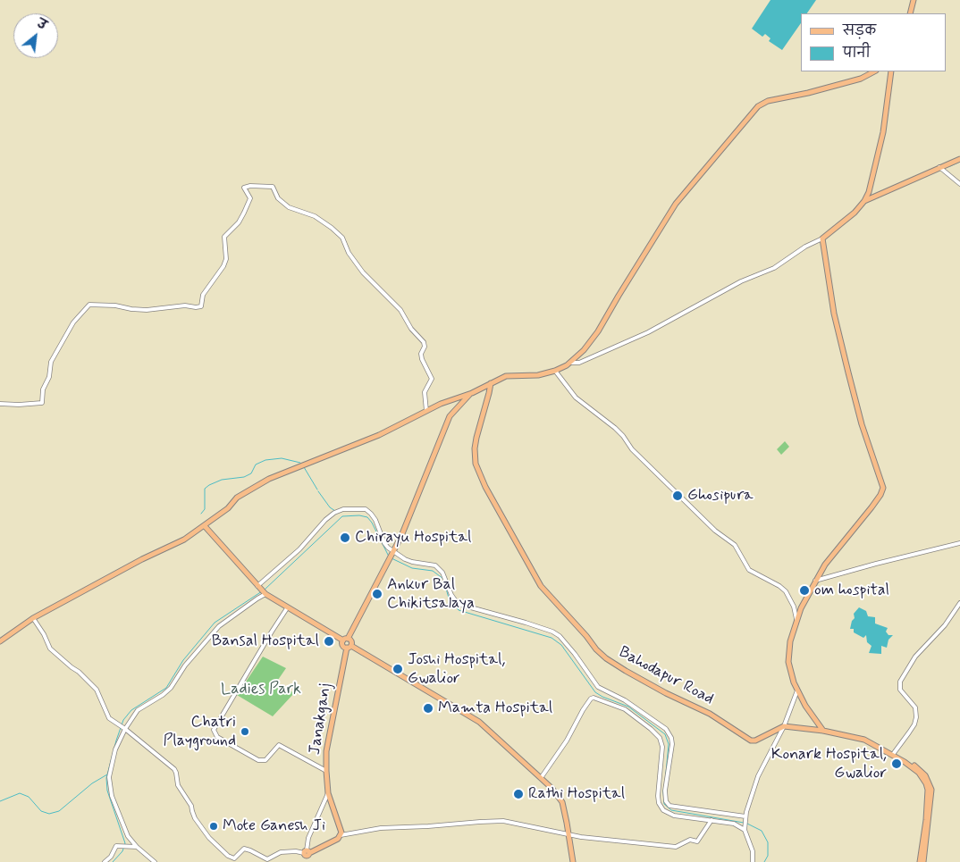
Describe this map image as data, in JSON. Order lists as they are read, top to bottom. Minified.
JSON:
{"streets":{"main road":["Bahodapur Road","Janakganj"]},"parks":["Ladies Park"],"places":["Ghosipura","Chirayu Hospital","om hospital","Ankur Bal Chikitsalaya","Bansal Hospital","Joshi Hospital, Gwalior","Mamta Hospital","Chatri Playground","Konark Hospital, Gwalior","Rathi Hospital","Mote Ganesh Ji"],"legend":["सड़क","पानी"],"north":"top right"}
